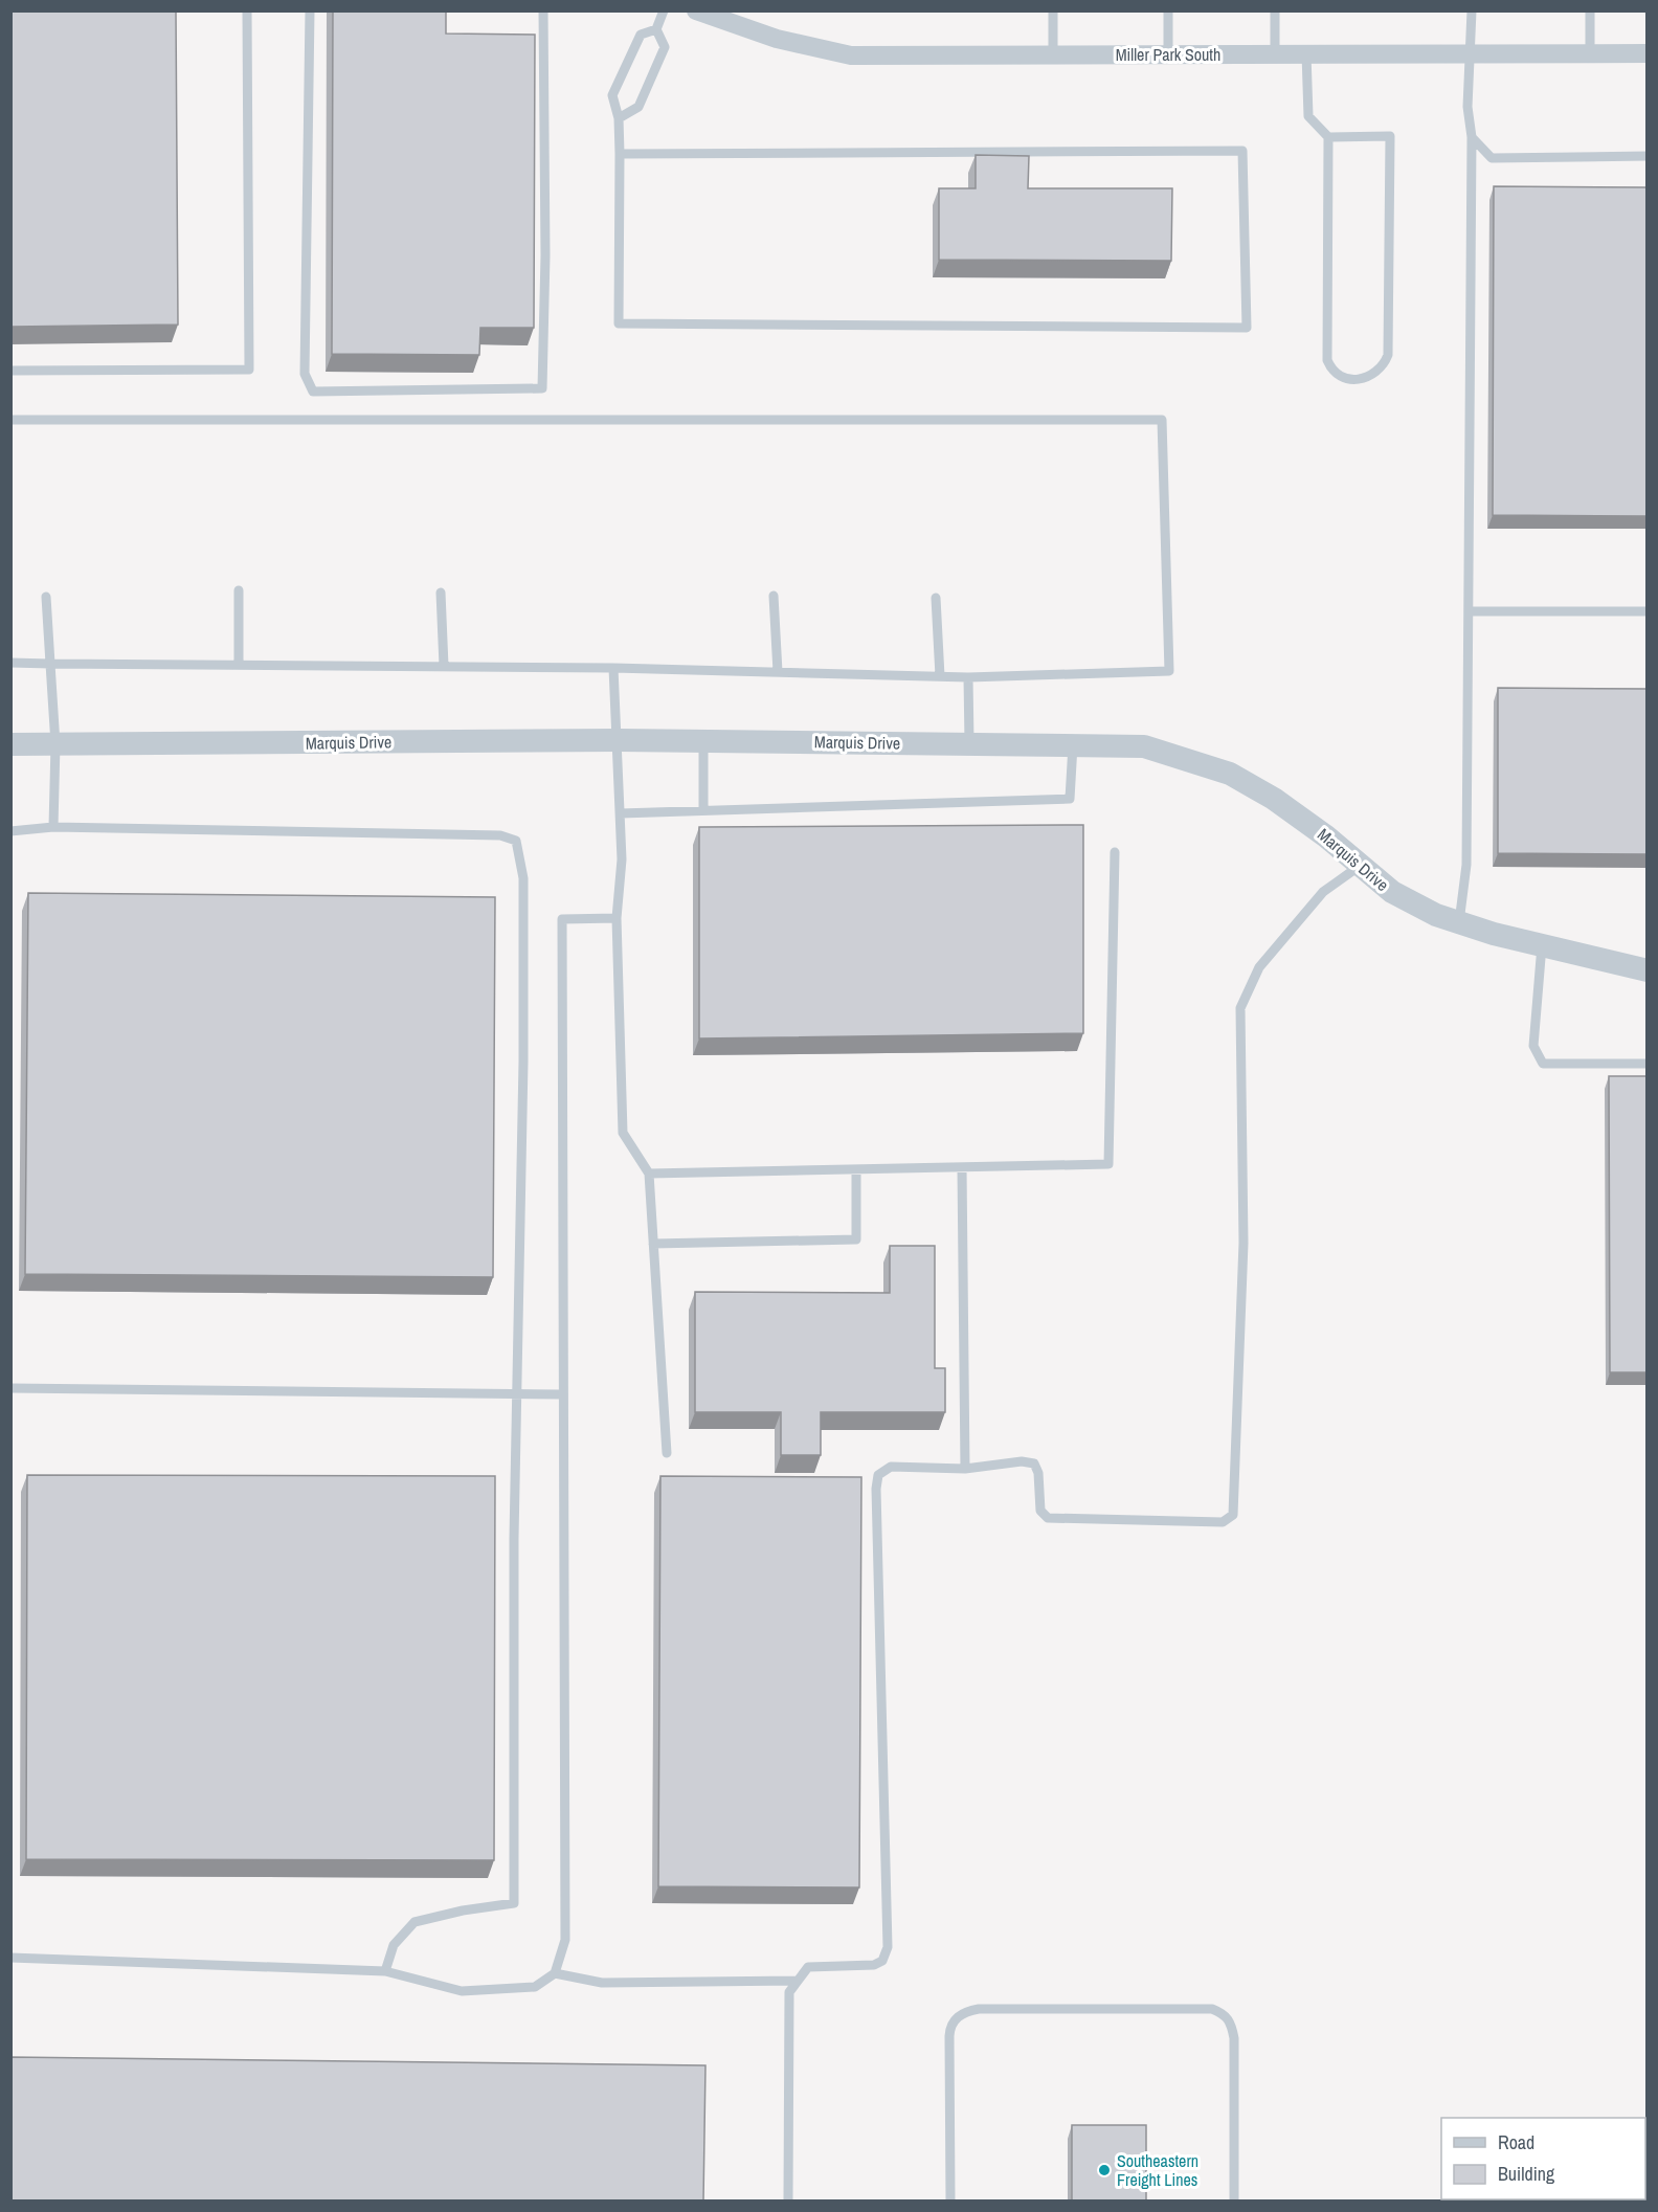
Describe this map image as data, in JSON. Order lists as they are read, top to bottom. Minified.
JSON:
{"streets":{"street":["Miller Park South","Marquis Drive"]},"places":["Southeastern Freight Lines"],"legend":["Road","Building"]}
